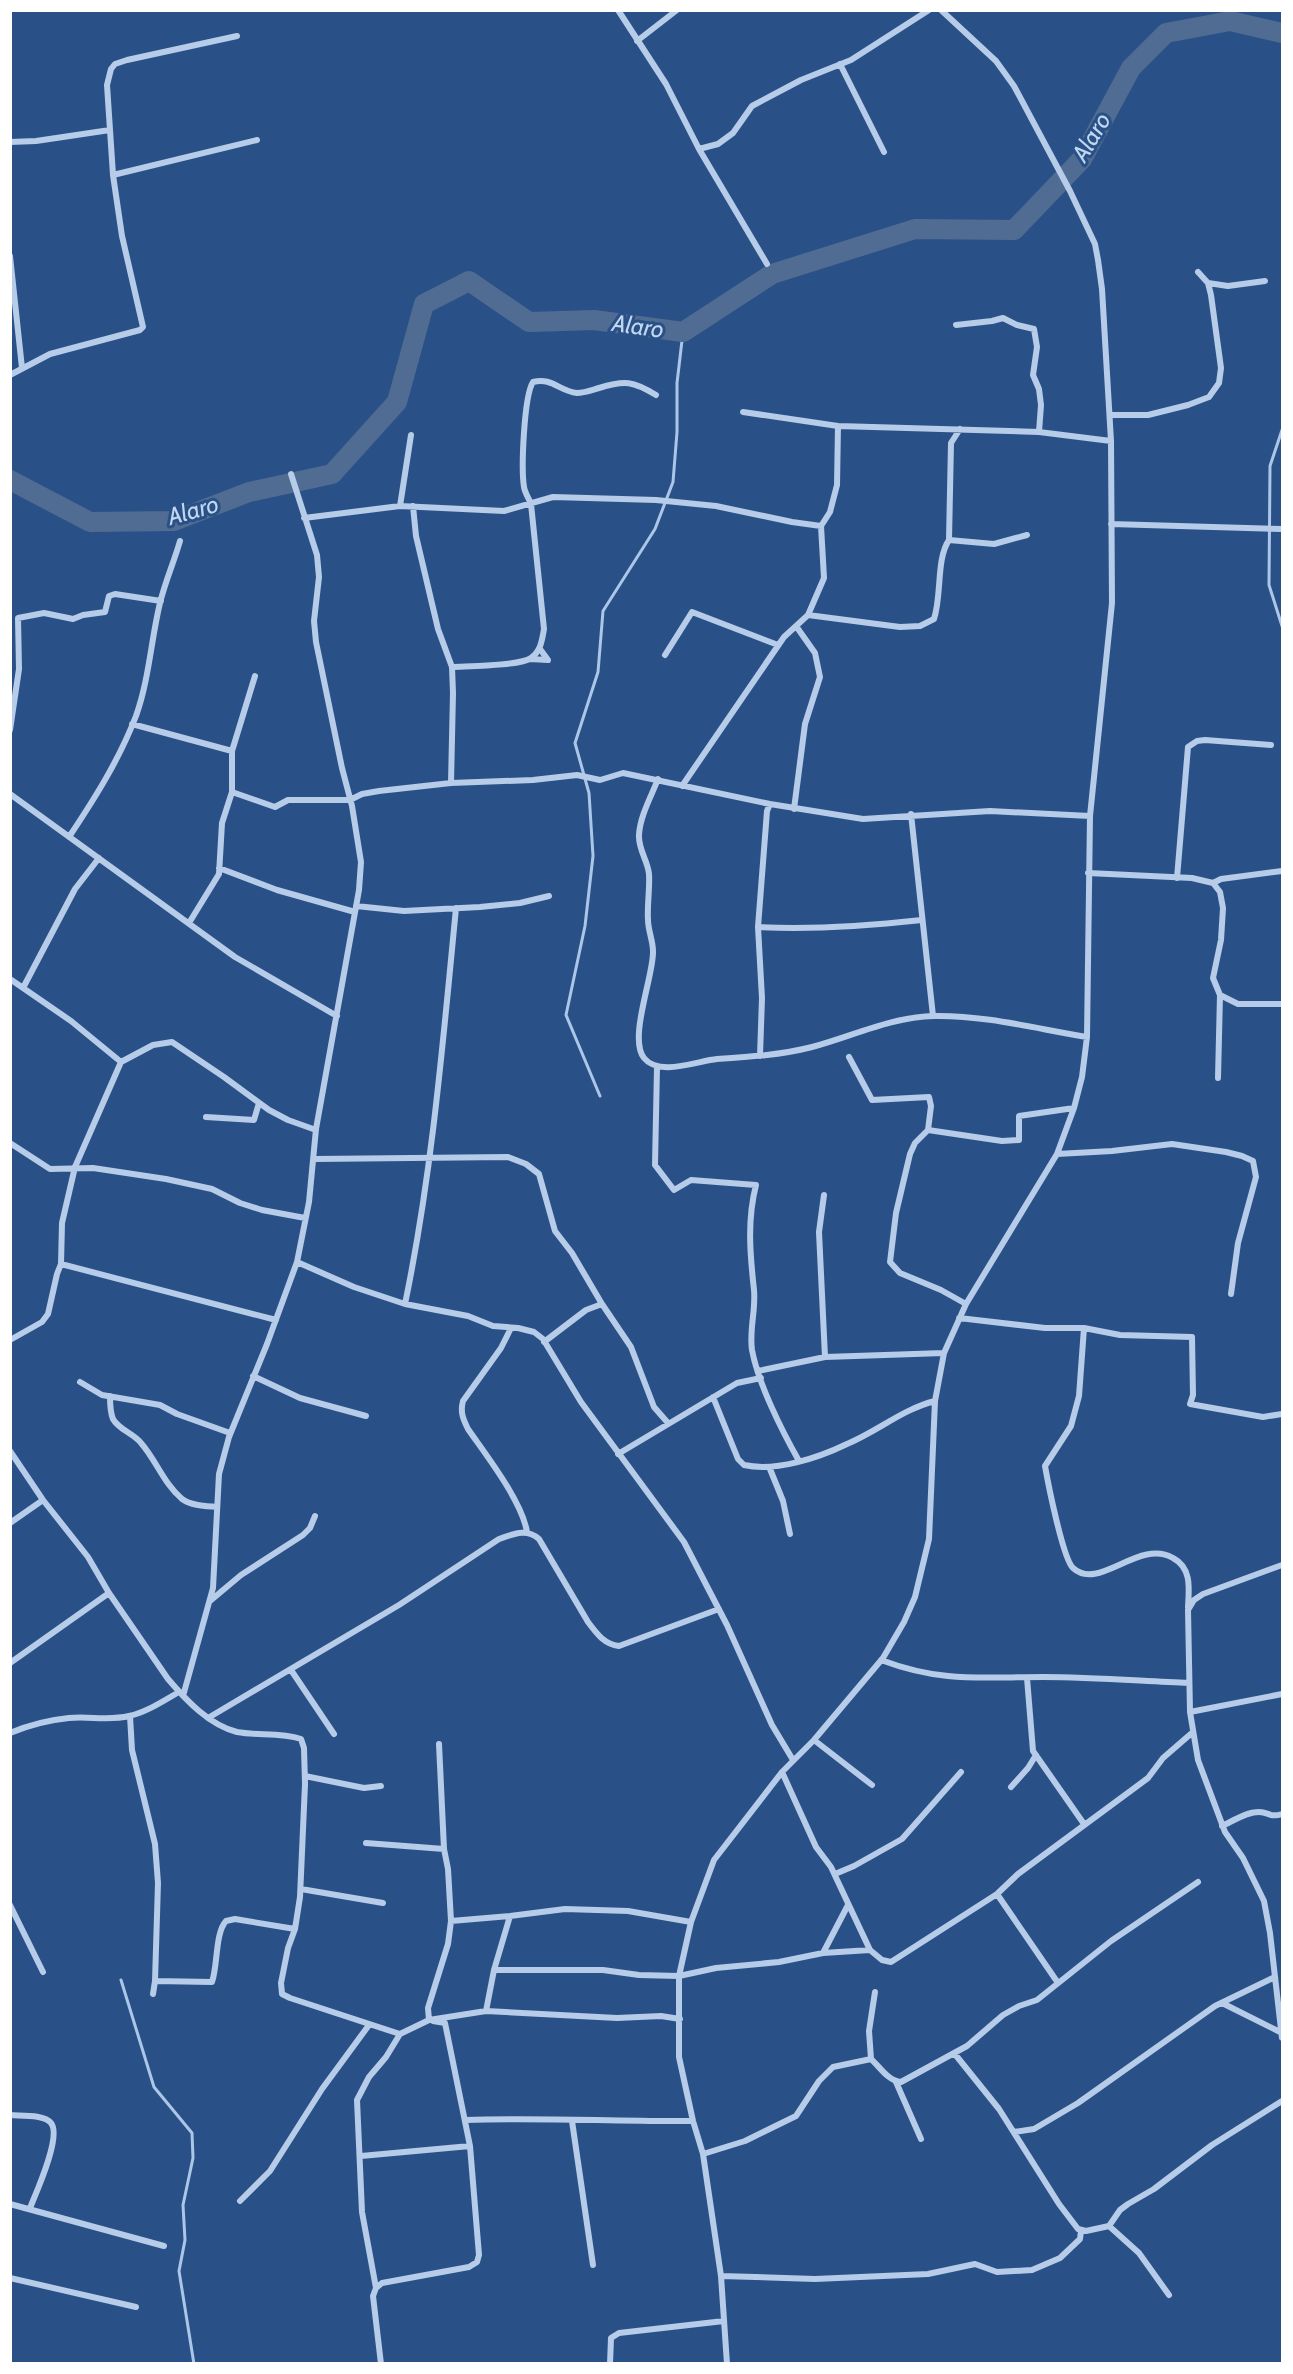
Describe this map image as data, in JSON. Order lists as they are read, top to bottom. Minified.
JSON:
{"water":["Alaro"]}
